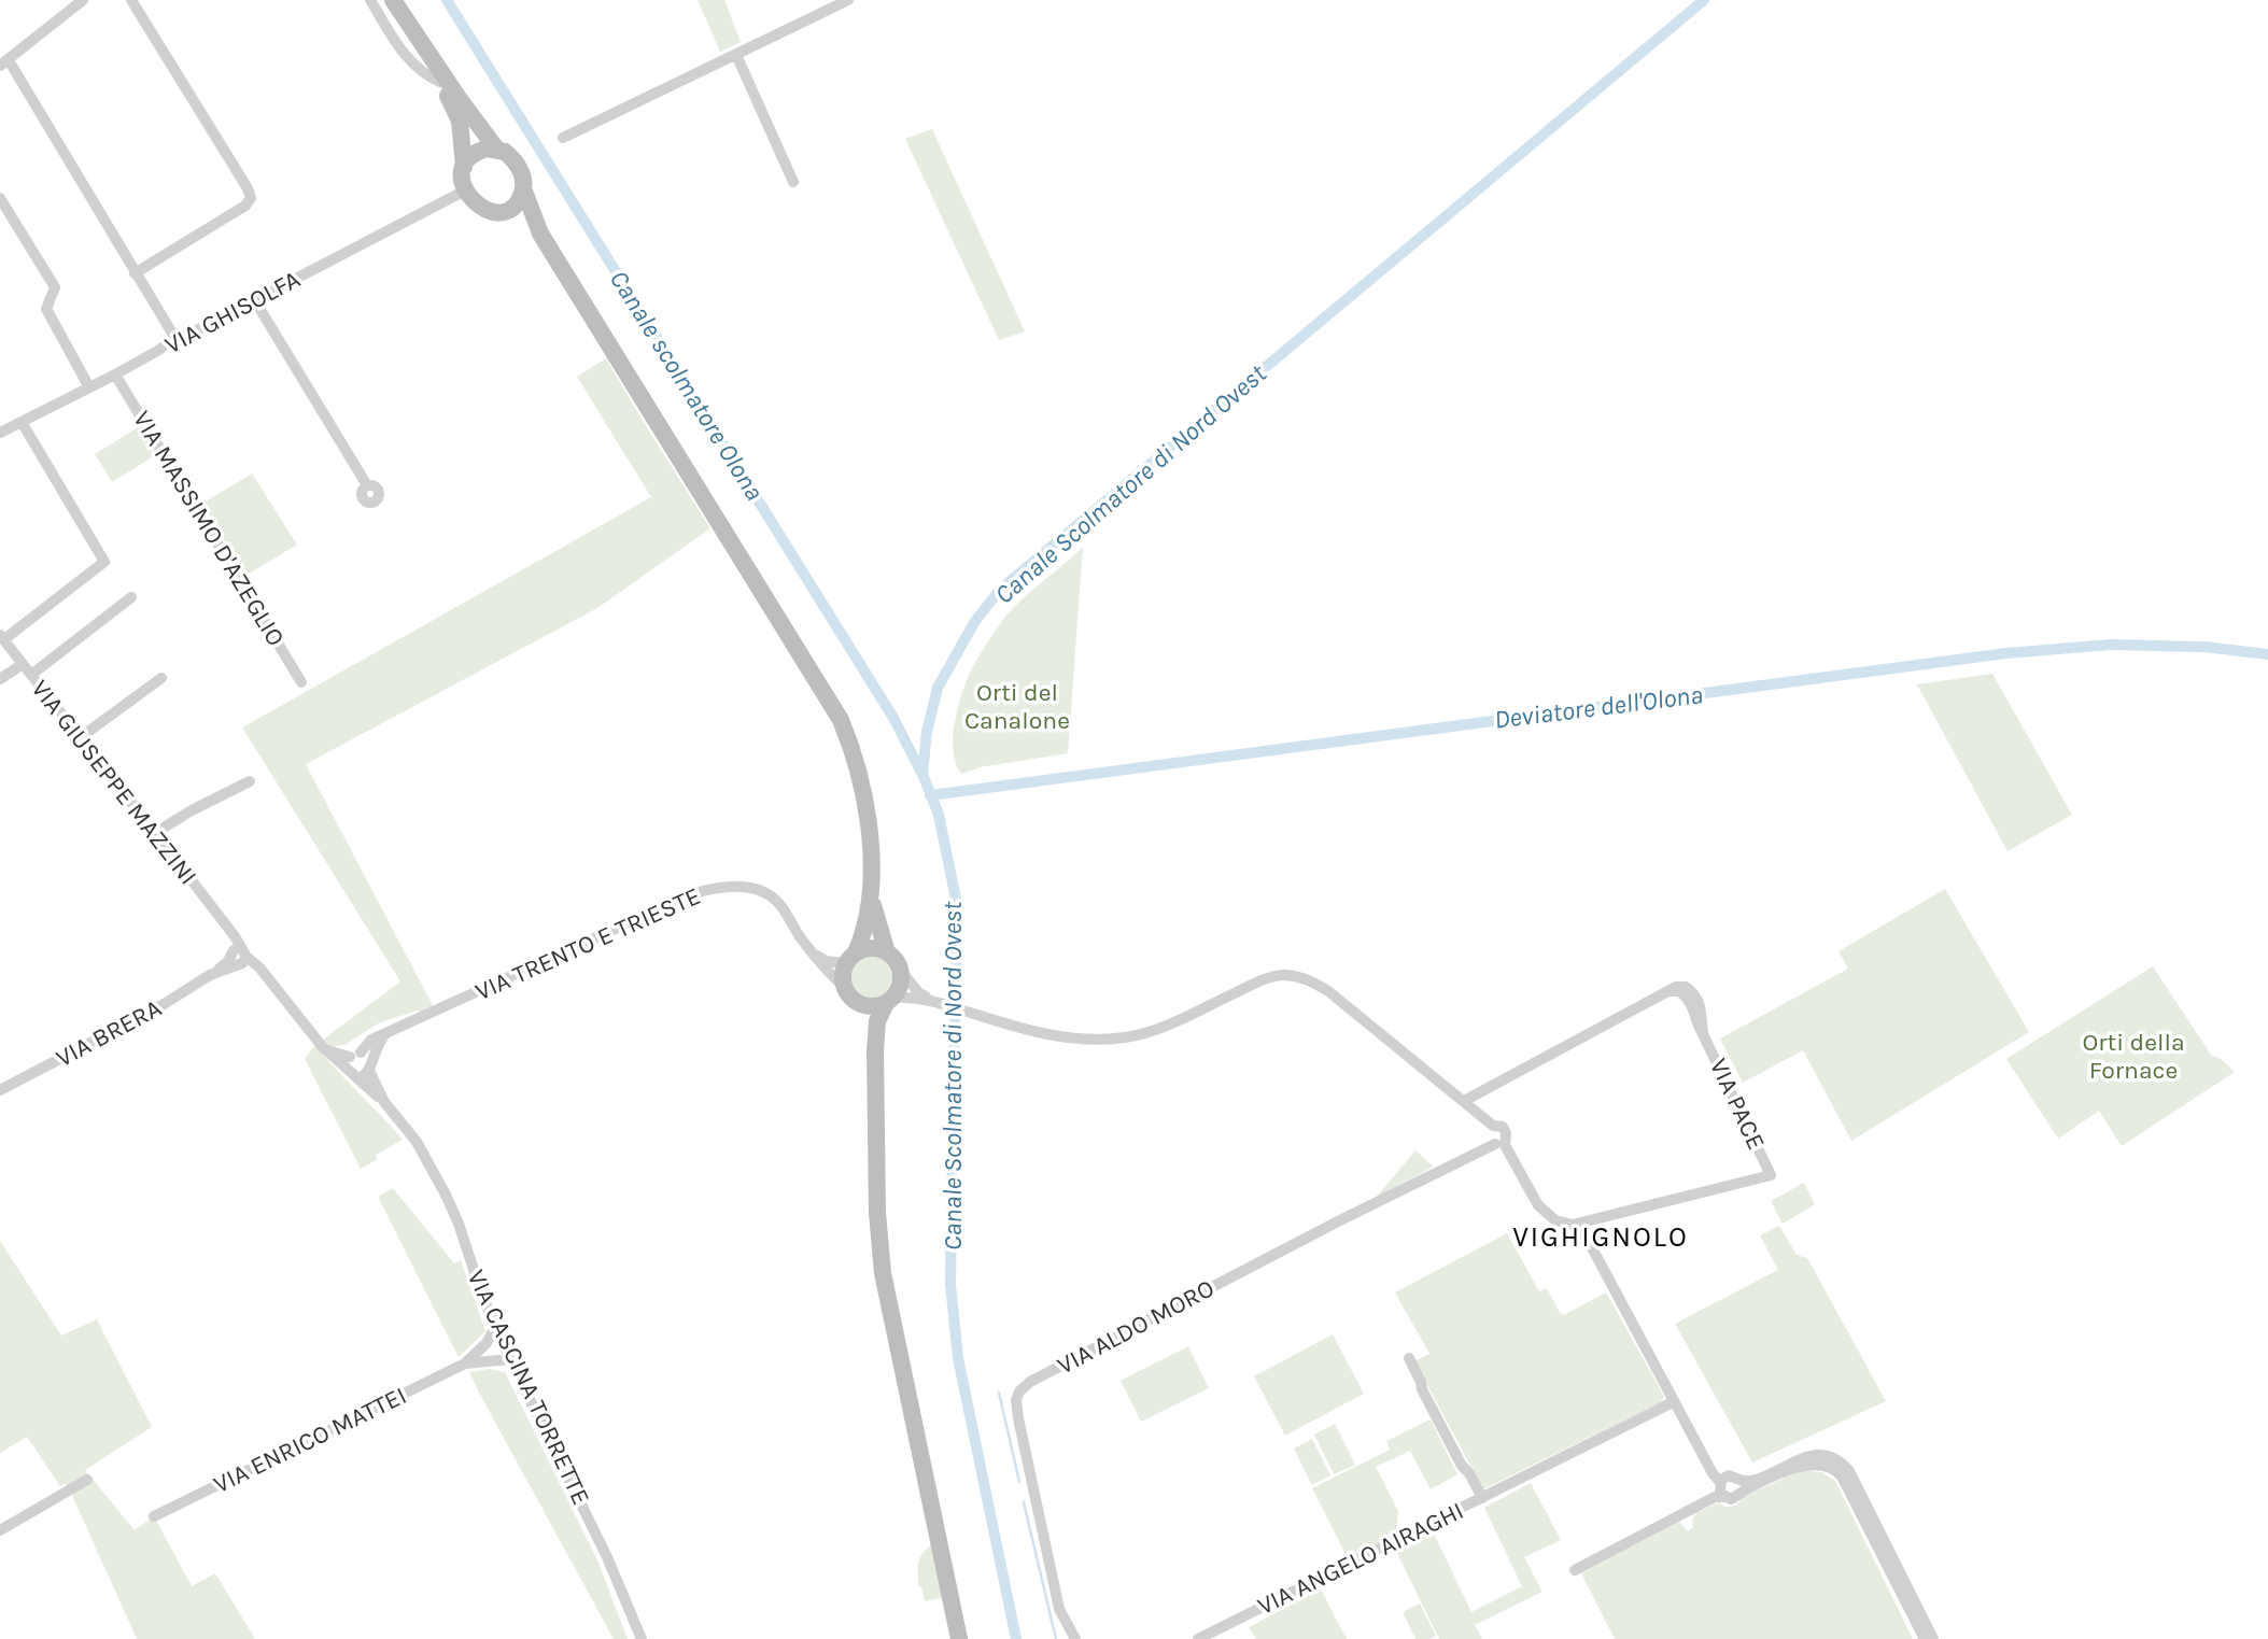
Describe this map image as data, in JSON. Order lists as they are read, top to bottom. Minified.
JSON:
{"streets":{"street":["VIA GHISOLFA","VIA MASSIMO D'AZEGLIO","VIA GIUSEPPE MAZZINI","VIA TRENTO E TRIESTE","VIA BRERA","VIA PACE","VIA ALDO MORO","VIA CASCINA TORRETTE","VIA ENRICO MATTEI","VIA ANGELO AIRAGHI"]},"crossings":[["VIA GHISOLFA","VIA MASSIMO D'AZEGLIO"],["VIA GIUSEPPE MAZZINI","VIA TRENTO E TRIESTE"],["VIA GIUSEPPE MAZZINI","VIA BRERA"],["VIA GIUSEPPE MAZZINI","VIA CASCINA TORRETTE"],["VIA TRENTO E TRIESTE","VIA CASCINA TORRETTE"],["VIA CASCINA TORRETTE","VIA ENRICO MATTEI"]],"districts":["VIGHIGNOLO"],"water":["Canale scolmatore Olona","Canale Scolmatore di Nord Ovest","Deviatore dell'Olona"],"parks":["Orti del Canalone","Orti della Fornace"]}
